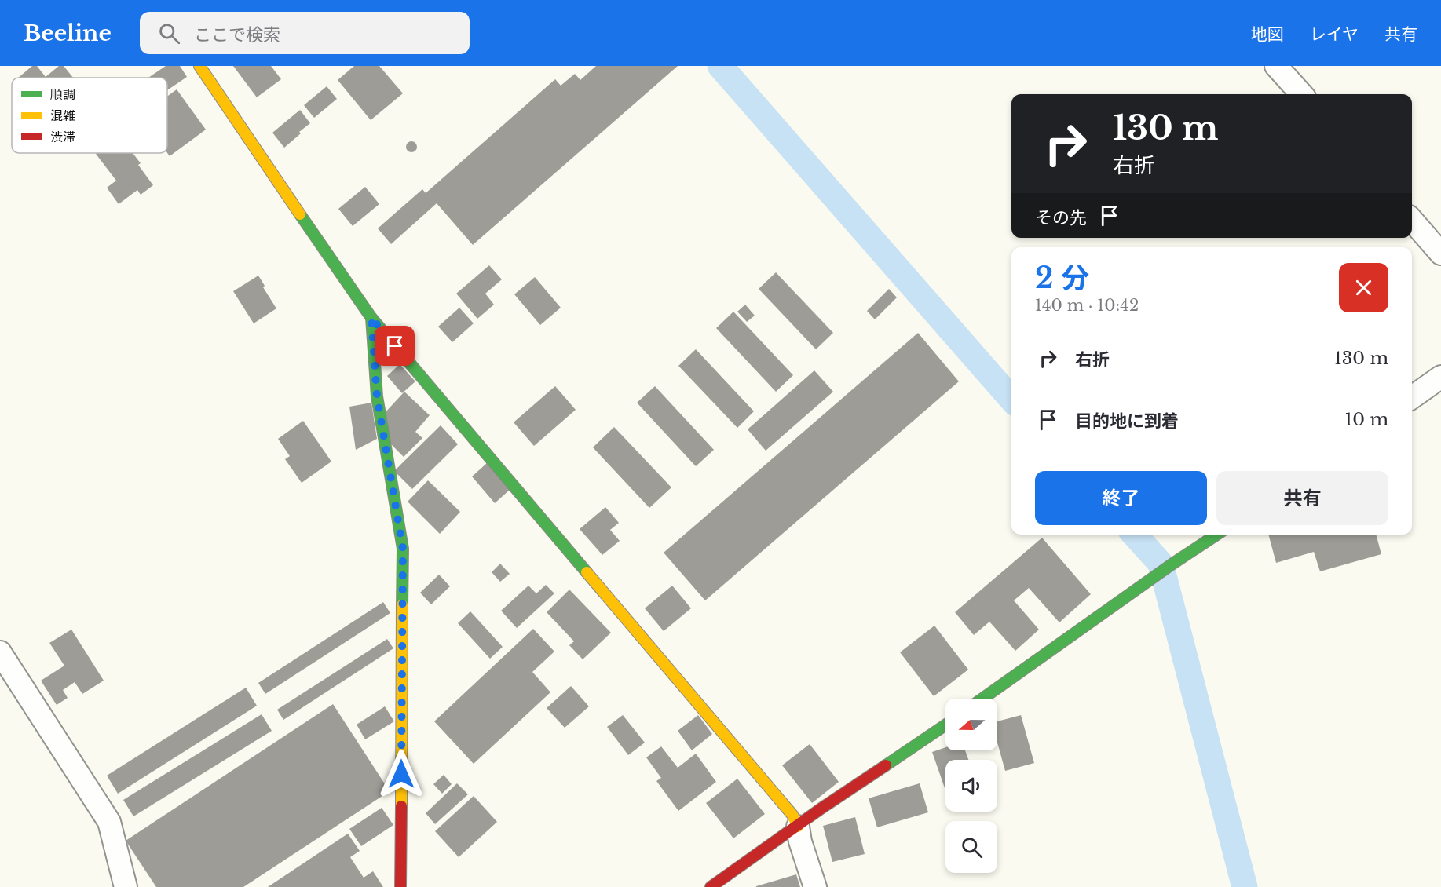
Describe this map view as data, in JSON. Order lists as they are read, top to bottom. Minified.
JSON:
{"legend":["順調","混雑","渋滞"],"north":"left","page":{"header":"Beeline","search":"ここで検索","nav":["地図","レイヤ","共有"],"turn":["130 m","右折"],"then":"その先","heading":["2 分","140 m · 10:42"],"list":[{"name":"右折","value":"130 m"},{"name":"目的地に到着","value":"10 m"}],"buttons":["終了","共有"]}}
